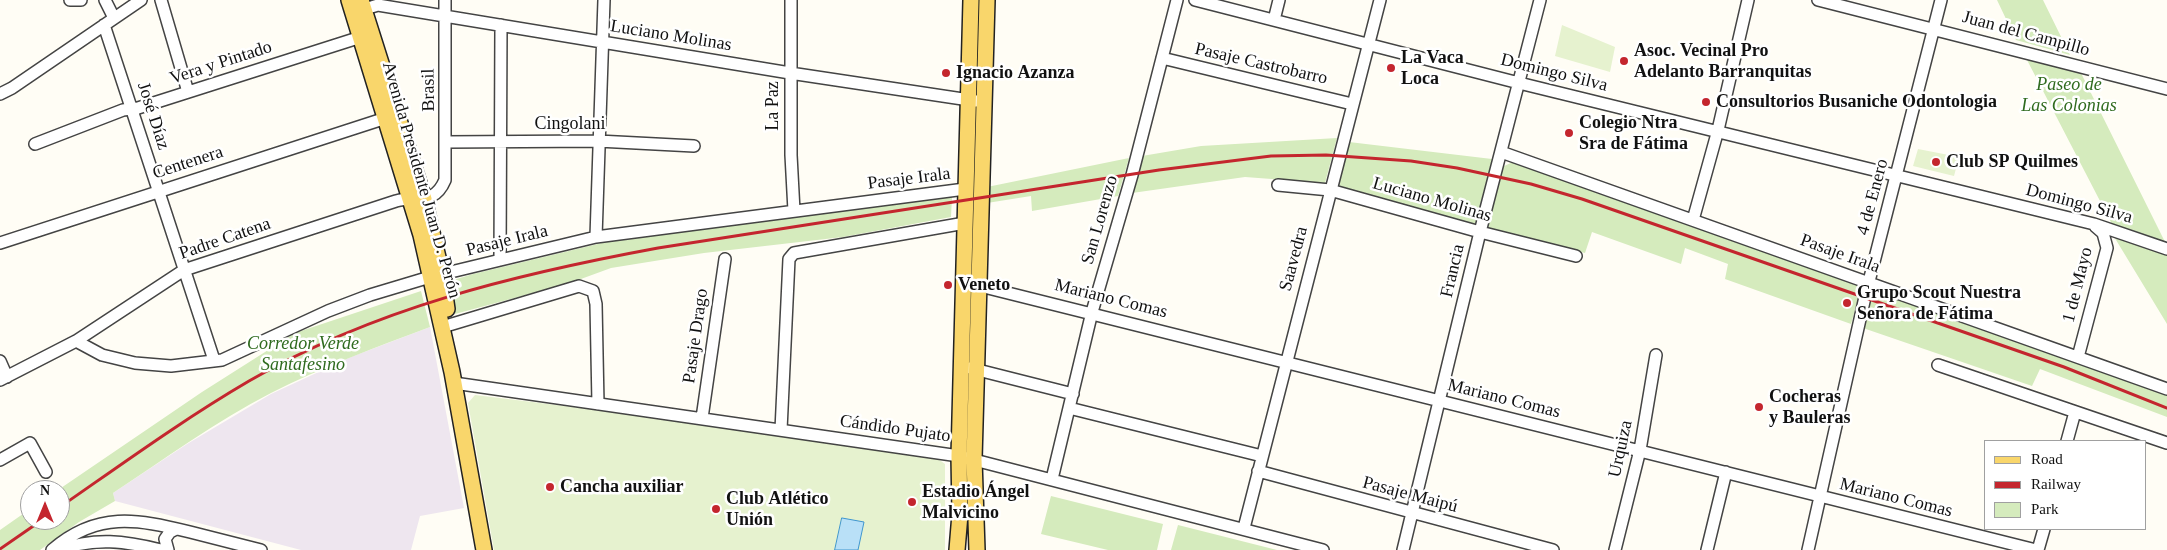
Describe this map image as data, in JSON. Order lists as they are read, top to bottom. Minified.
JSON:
{"streets":{"main road":["Avenida Presidente Juan D. Perón"],"street":["Juan del Campillo","Luciano Molinas","Vera y Pintado","Pasaje Castrobarro","Domingo Silva","Brasil","La Paz","José Díaz","Cingolani","Centenera","Pasaje Irala","4 de Enero","San Lorenzo","Padre Catena","Saavedra","Francia","1 de Mayo","Mariano Comas","Pasaje Drago","Cándido Pujato","Urquiza","Pasaje Maipú"]},"crossings":[["Juan del Campillo","4 de Enero"],["Luciano Molinas","Brasil"],["Luciano Molinas","La Paz"],["Luciano Molinas","Avenida Presidente Juan D. Perón"],["Luciano Molinas","Saavedra"],["Luciano Molinas","Francia"],["Vera y Pintado","José Díaz"],["Vera y Pintado","Avenida Presidente Juan D. Perón"],["Pasaje Castrobarro","San Lorenzo"],["Pasaje Castrobarro","Saavedra"],["Domingo Silva","4 de Enero"],["Domingo Silva","Saavedra"],["Domingo Silva","Francia"],["Domingo Silva","1 de Mayo"],["Brasil","Cingolani"],["Brasil","Avenida Presidente Juan D. Perón"],["Brasil","Padre Catena"],["La Paz","Pasaje Irala"],["José Díaz","Centenera"],["José Díaz","Pasaje Irala"],["José Díaz","Padre Catena"],["Centenera","Avenida Presidente Juan D. Perón"],["Pasaje Irala","Avenida Presidente Juan D. Perón"],["Pasaje Irala","4 de Enero"],["Pasaje Irala","Padre Catena"],["Pasaje Irala","Francia"],["Pasaje Irala","1 de Mayo"],["Avenida Presidente Juan D. Perón","Padre Catena"],["Avenida Presidente Juan D. Perón","Cándido Pujato"],["4 de Enero","Mariano Comas"],["San Lorenzo","Mariano Comas"],["San Lorenzo","Cándido Pujato"],["Saavedra","Mariano Comas"],["Saavedra","Cándido Pujato"],["Saavedra","Pasaje Maipú"],["Francia","Mariano Comas"],["Francia","Pasaje Maipú"],["Mariano Comas","Urquiza"],["Pasaje Drago","Cándido Pujato"]],"parks":["Paseo de Las Colonias","Corredor Verde Santafesino"],"places":["Asoc. Vecinal Pro Adelanto Barranquitas","La Vaca Loca","Ignacio Azanza","Consultorios Busaniche Odontologia","Colegio Ntra Sra de Fátima","Club SP Quilmes","Veneto","Grupo Scout Nuestra Señora de Fátima","Cocheras y Bauleras","Cancha auxiliar","Estadio Ángel Malvicino","Club Atlético Unión"],"legend":["Road","Railway","Park"],"north":"top"}
